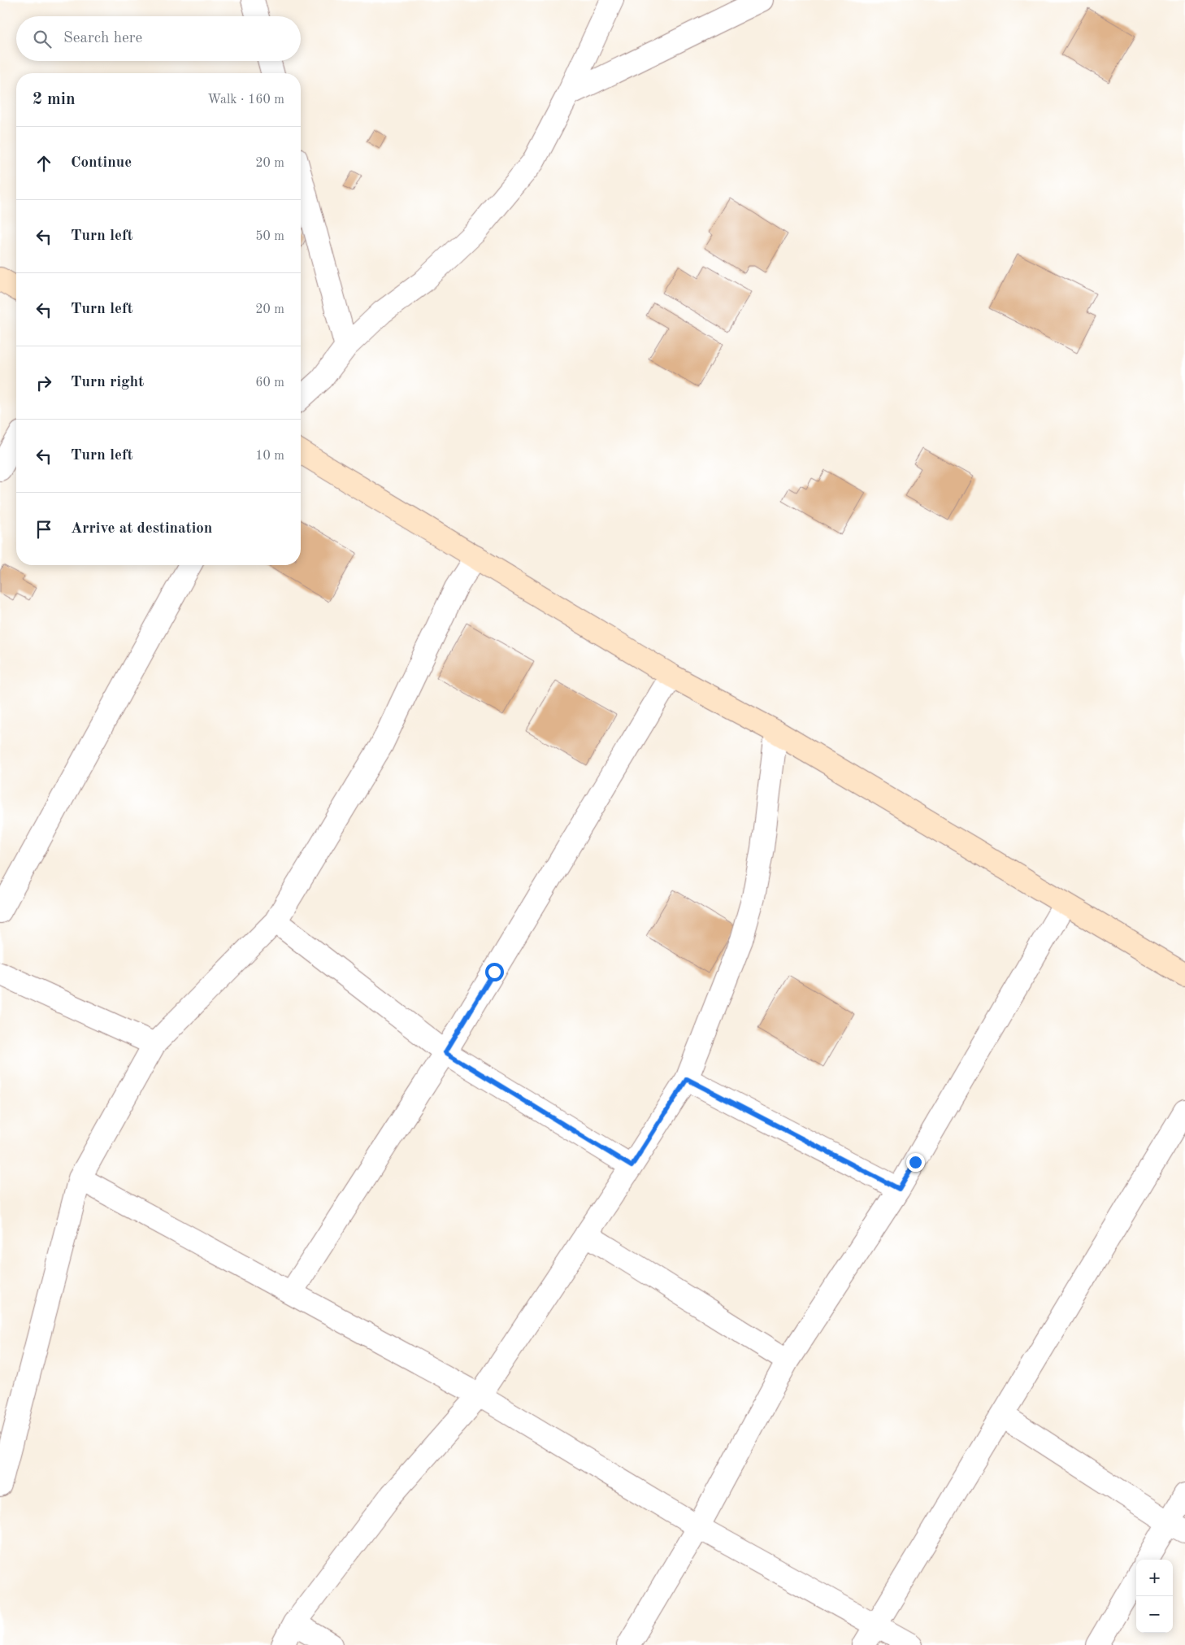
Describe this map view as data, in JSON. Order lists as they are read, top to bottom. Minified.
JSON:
{"page":{"search":"Search here","heading":["2 min","Walk · 160 m"],"list":[["Continue","20 m"],["Turn left","50 m"],["Turn left","20 m"],["Turn right","60 m"],["Turn left","10 m"],"Arrive at destination"],"map_buttons":["+","−"]}}
